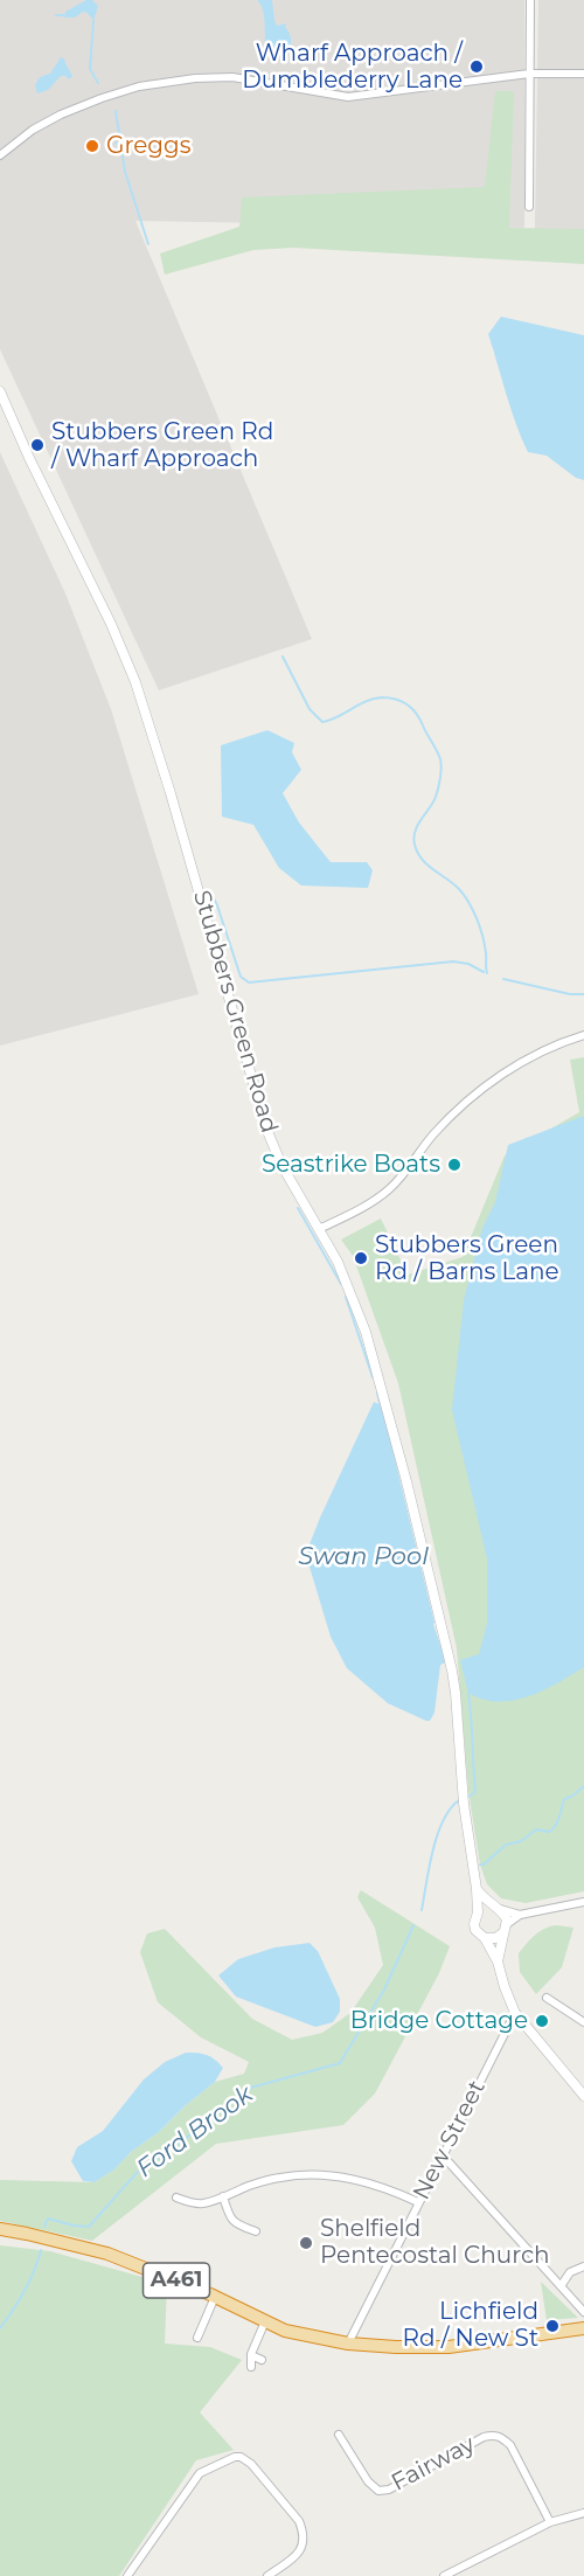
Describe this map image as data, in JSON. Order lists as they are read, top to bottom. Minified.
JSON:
{"streets":{"highway":["A461"],"street":["Stubbers Green Road","New Street","Fairway"]},"crossings":[["New Street","A461"]],"water":["Swan Pool","Ford Brook"],"places":["Wharf Approach / Dumblederry Lane","Greggs","Stubbers Green Rd / Wharf Approach","Seastrike Boats","Stubbers Green Rd / Barns Lane","Bridge Cottage","Shelfield Pentecostal Church","Lichfield Rd / New St"]}
